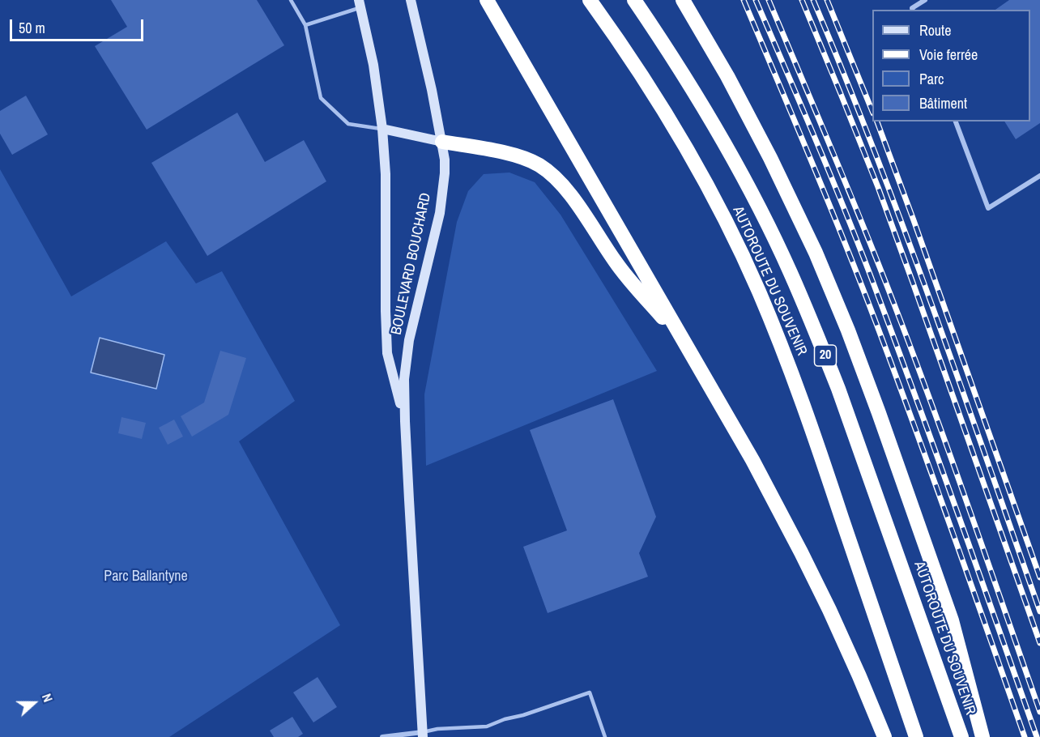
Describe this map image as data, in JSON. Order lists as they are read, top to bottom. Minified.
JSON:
{"streets":{"highway":["AUTOROUTE DU SOUVENIR","20"],"main road":["BOULEVARD BOUCHARD"]},"parks":["Parc Ballantyne"],"legend":["Route","Voie ferrée","Parc","Bâtiment"],"scale_bar":"50 m","north":"right"}
